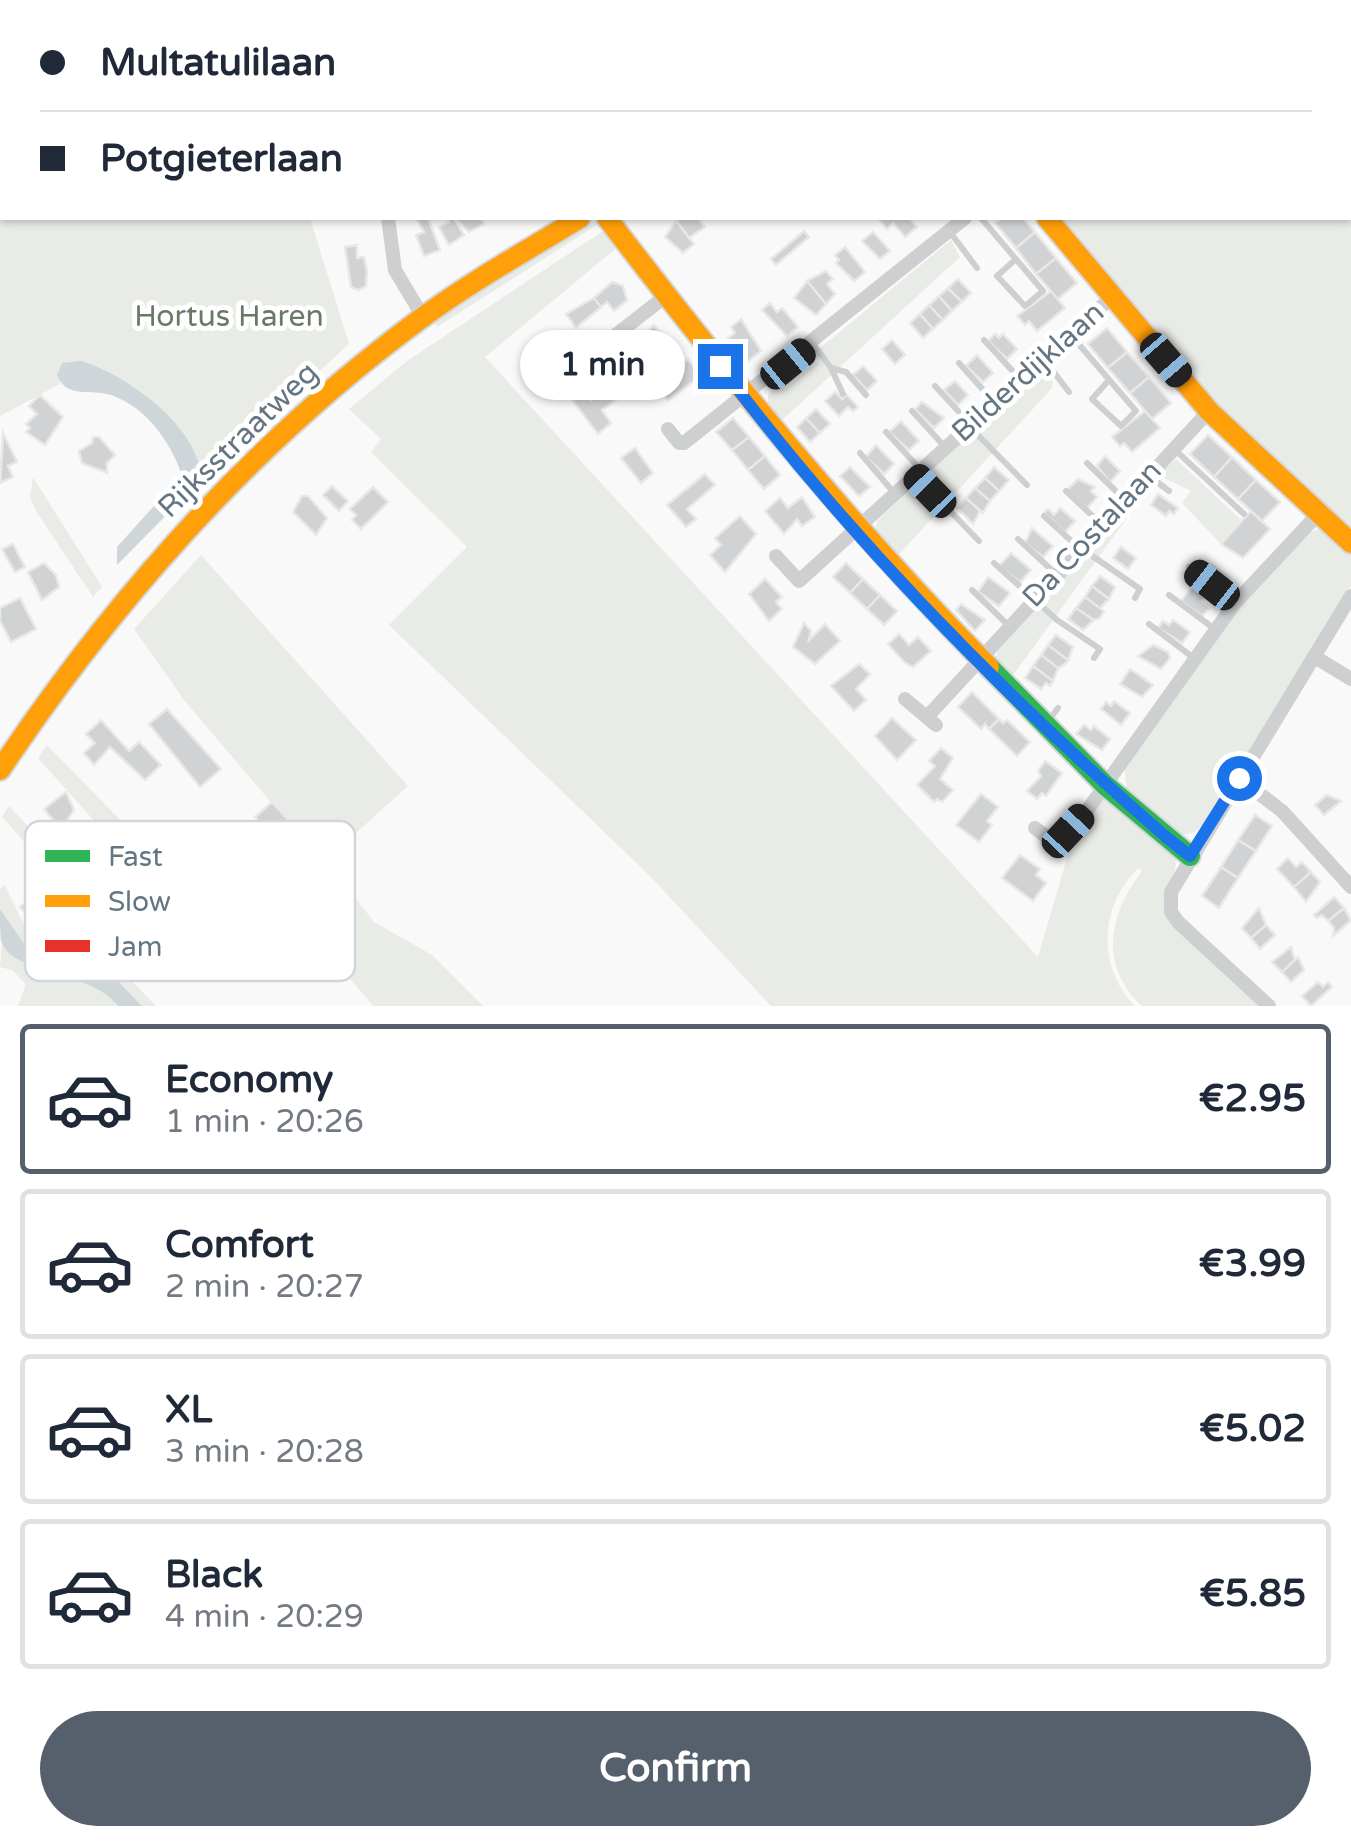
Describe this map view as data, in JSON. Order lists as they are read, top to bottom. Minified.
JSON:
{"streets":{"street":["Bilderdijklaan","Rijksstraatweg","Da Costalaan"]},"parks":["Hortus Haren"],"legend":["Fast","Slow","Jam"],"page":{"banner":["Multatulilaan","Potgieterlaan"],"bubble":"1 min","list":[{"name":"Economy","note":"1 min · 20:26","value":"€2.95"},{"name":"Comfort","note":"2 min · 20:27","value":"€3.99"},{"name":"XL","note":"3 min · 20:28","value":"€5.02"},{"name":"Black","note":"4 min · 20:29","value":"€5.85"}],"buttons":"Confirm"}}
